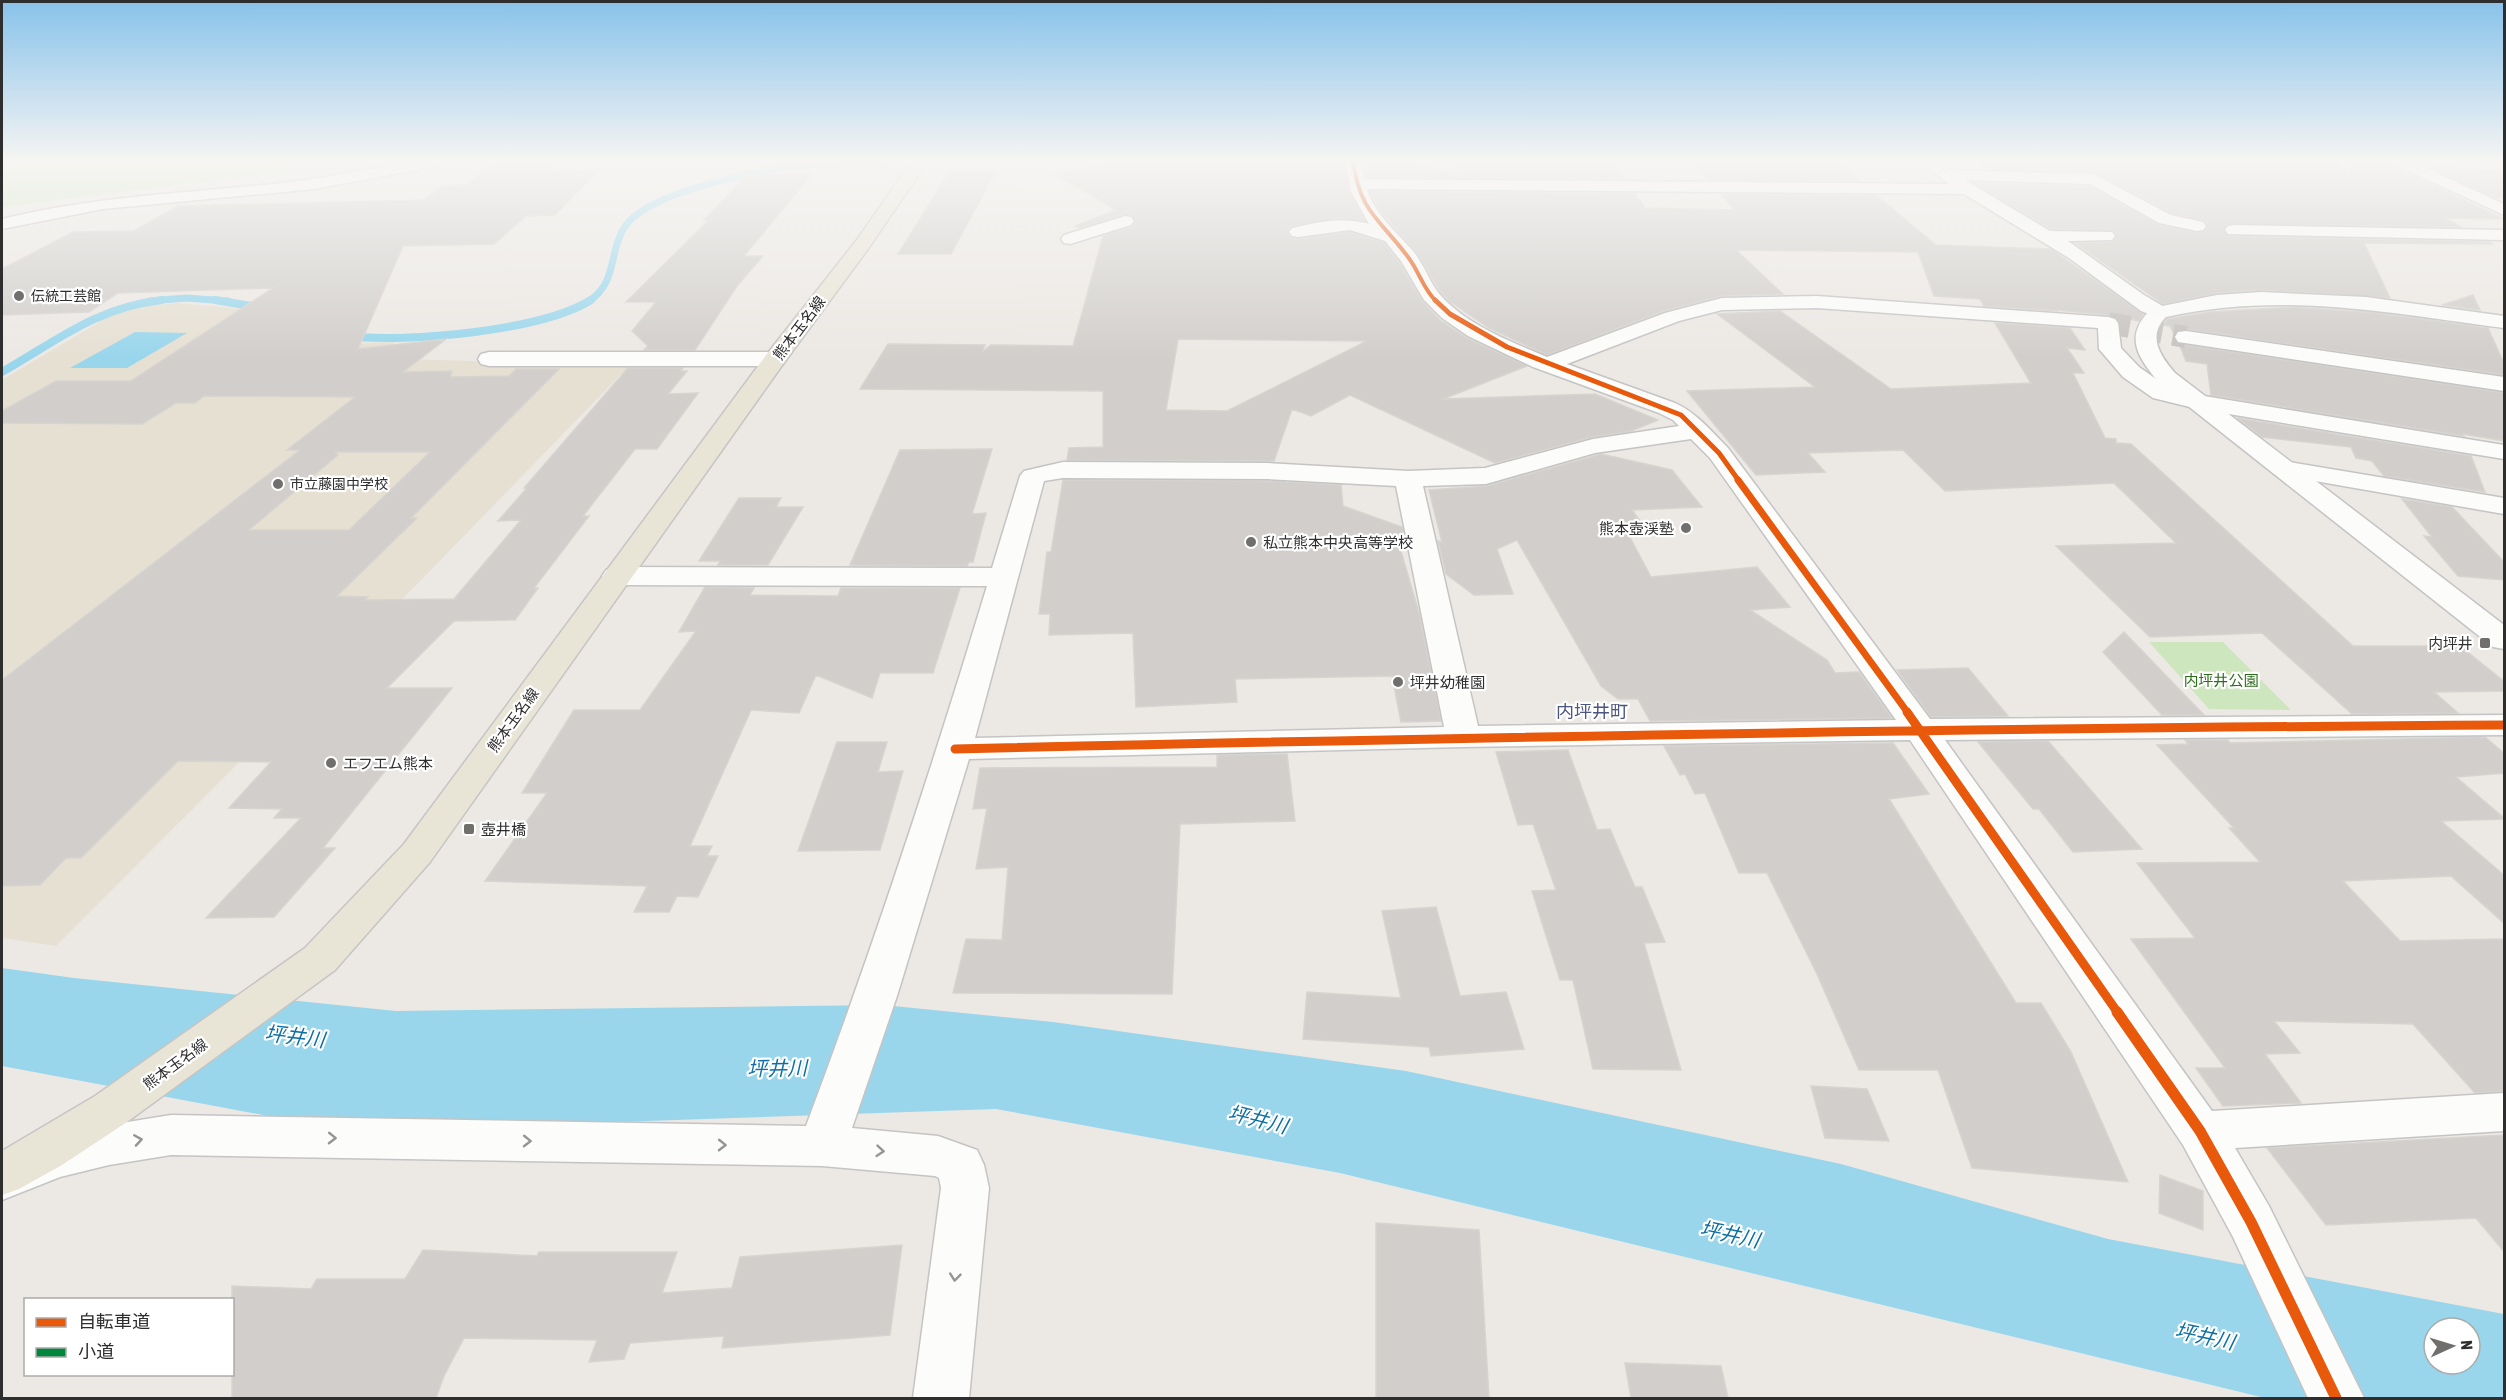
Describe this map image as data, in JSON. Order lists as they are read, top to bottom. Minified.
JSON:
{"streets":{"main road":["熊本玉名線"]},"districts":["内坪井町"],"water":["坪井川"],"parks":["内坪井公園"],"places":{"other":["伝統工芸館","市立藤園中学校","熊本壺渓塾","私立熊本中央高等学校","坪井幼稚園","エフエム熊本"],"transit":["内坪井","壺井橋"]},"legend":["自転車道","小道"],"north":"right"}
